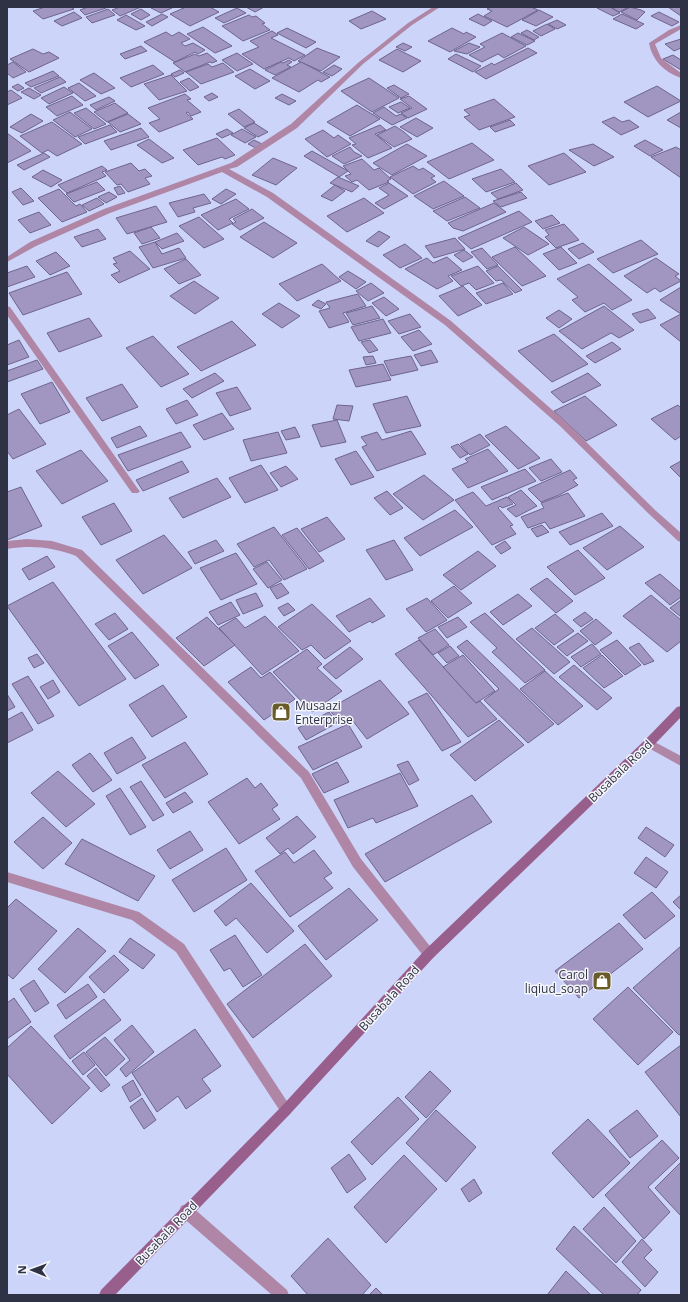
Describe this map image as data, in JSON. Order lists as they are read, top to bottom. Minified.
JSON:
{"streets":{"street":["Busabala Road"]},"places":{"shop":["Musaazi Enterprise","Carol liqiud_soap"]},"north":"left"}
